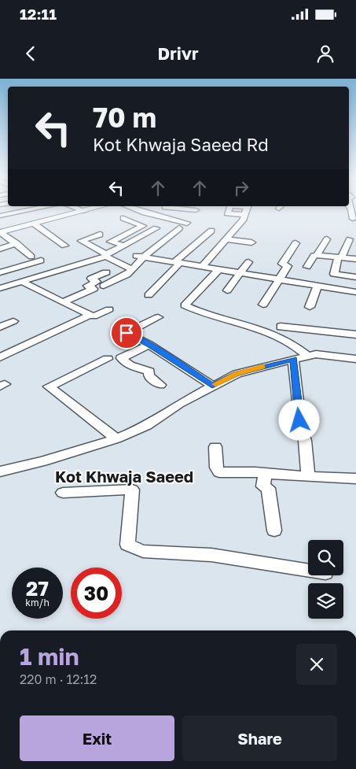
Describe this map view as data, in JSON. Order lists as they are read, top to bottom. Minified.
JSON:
{"districts":["Kot Khwaja Saeed"],"page":{"status":"12:11","header":"Drivr","turn":["70 m","Kot Khwaja Saeed Rd"],"speed":"27 km/h","limit":"30","heading":["1 min","220 m · 12:12"],"buttons":["Exit","Share"]}}
